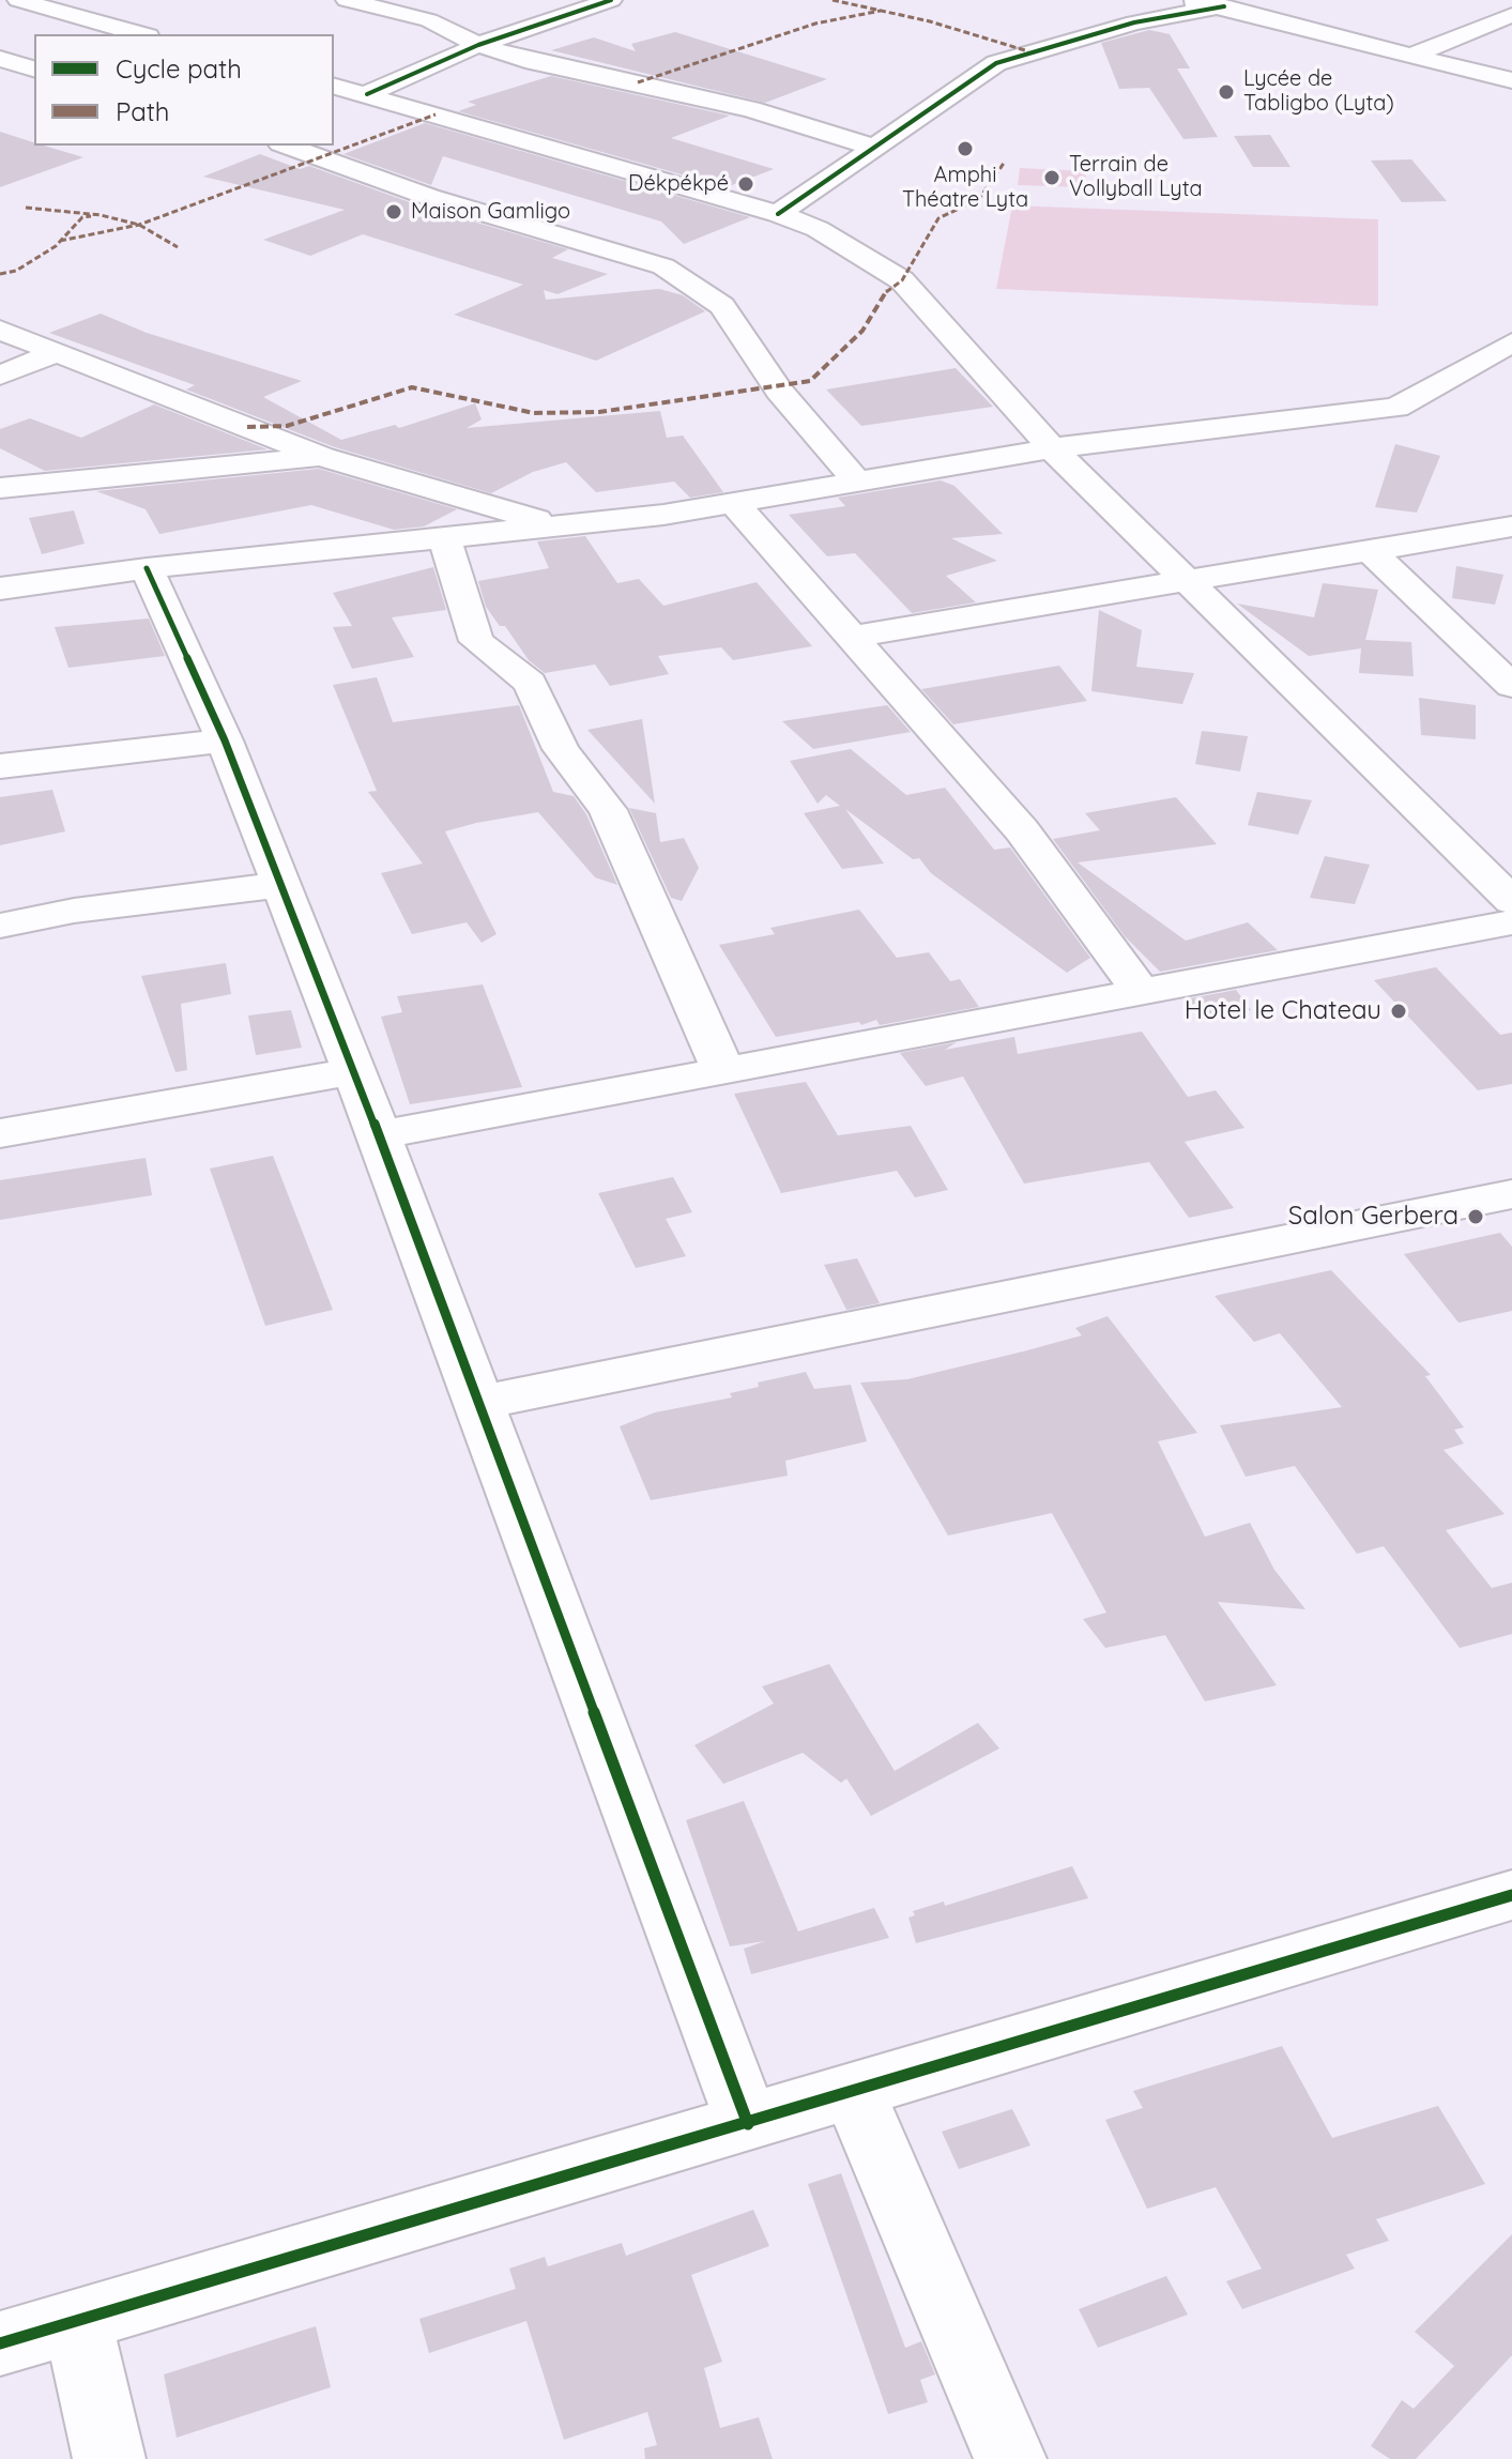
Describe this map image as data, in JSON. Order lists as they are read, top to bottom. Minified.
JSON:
{"places":["Lycée de Tabligbo (Lyta)","Amphi Théatre Lyta","Terrain de Vollyball Lyta","Dékpékpé","Maison Gamligo","Hotel le Chateau","Salon Gerbera"],"legend":["Cycle path","Path"]}
